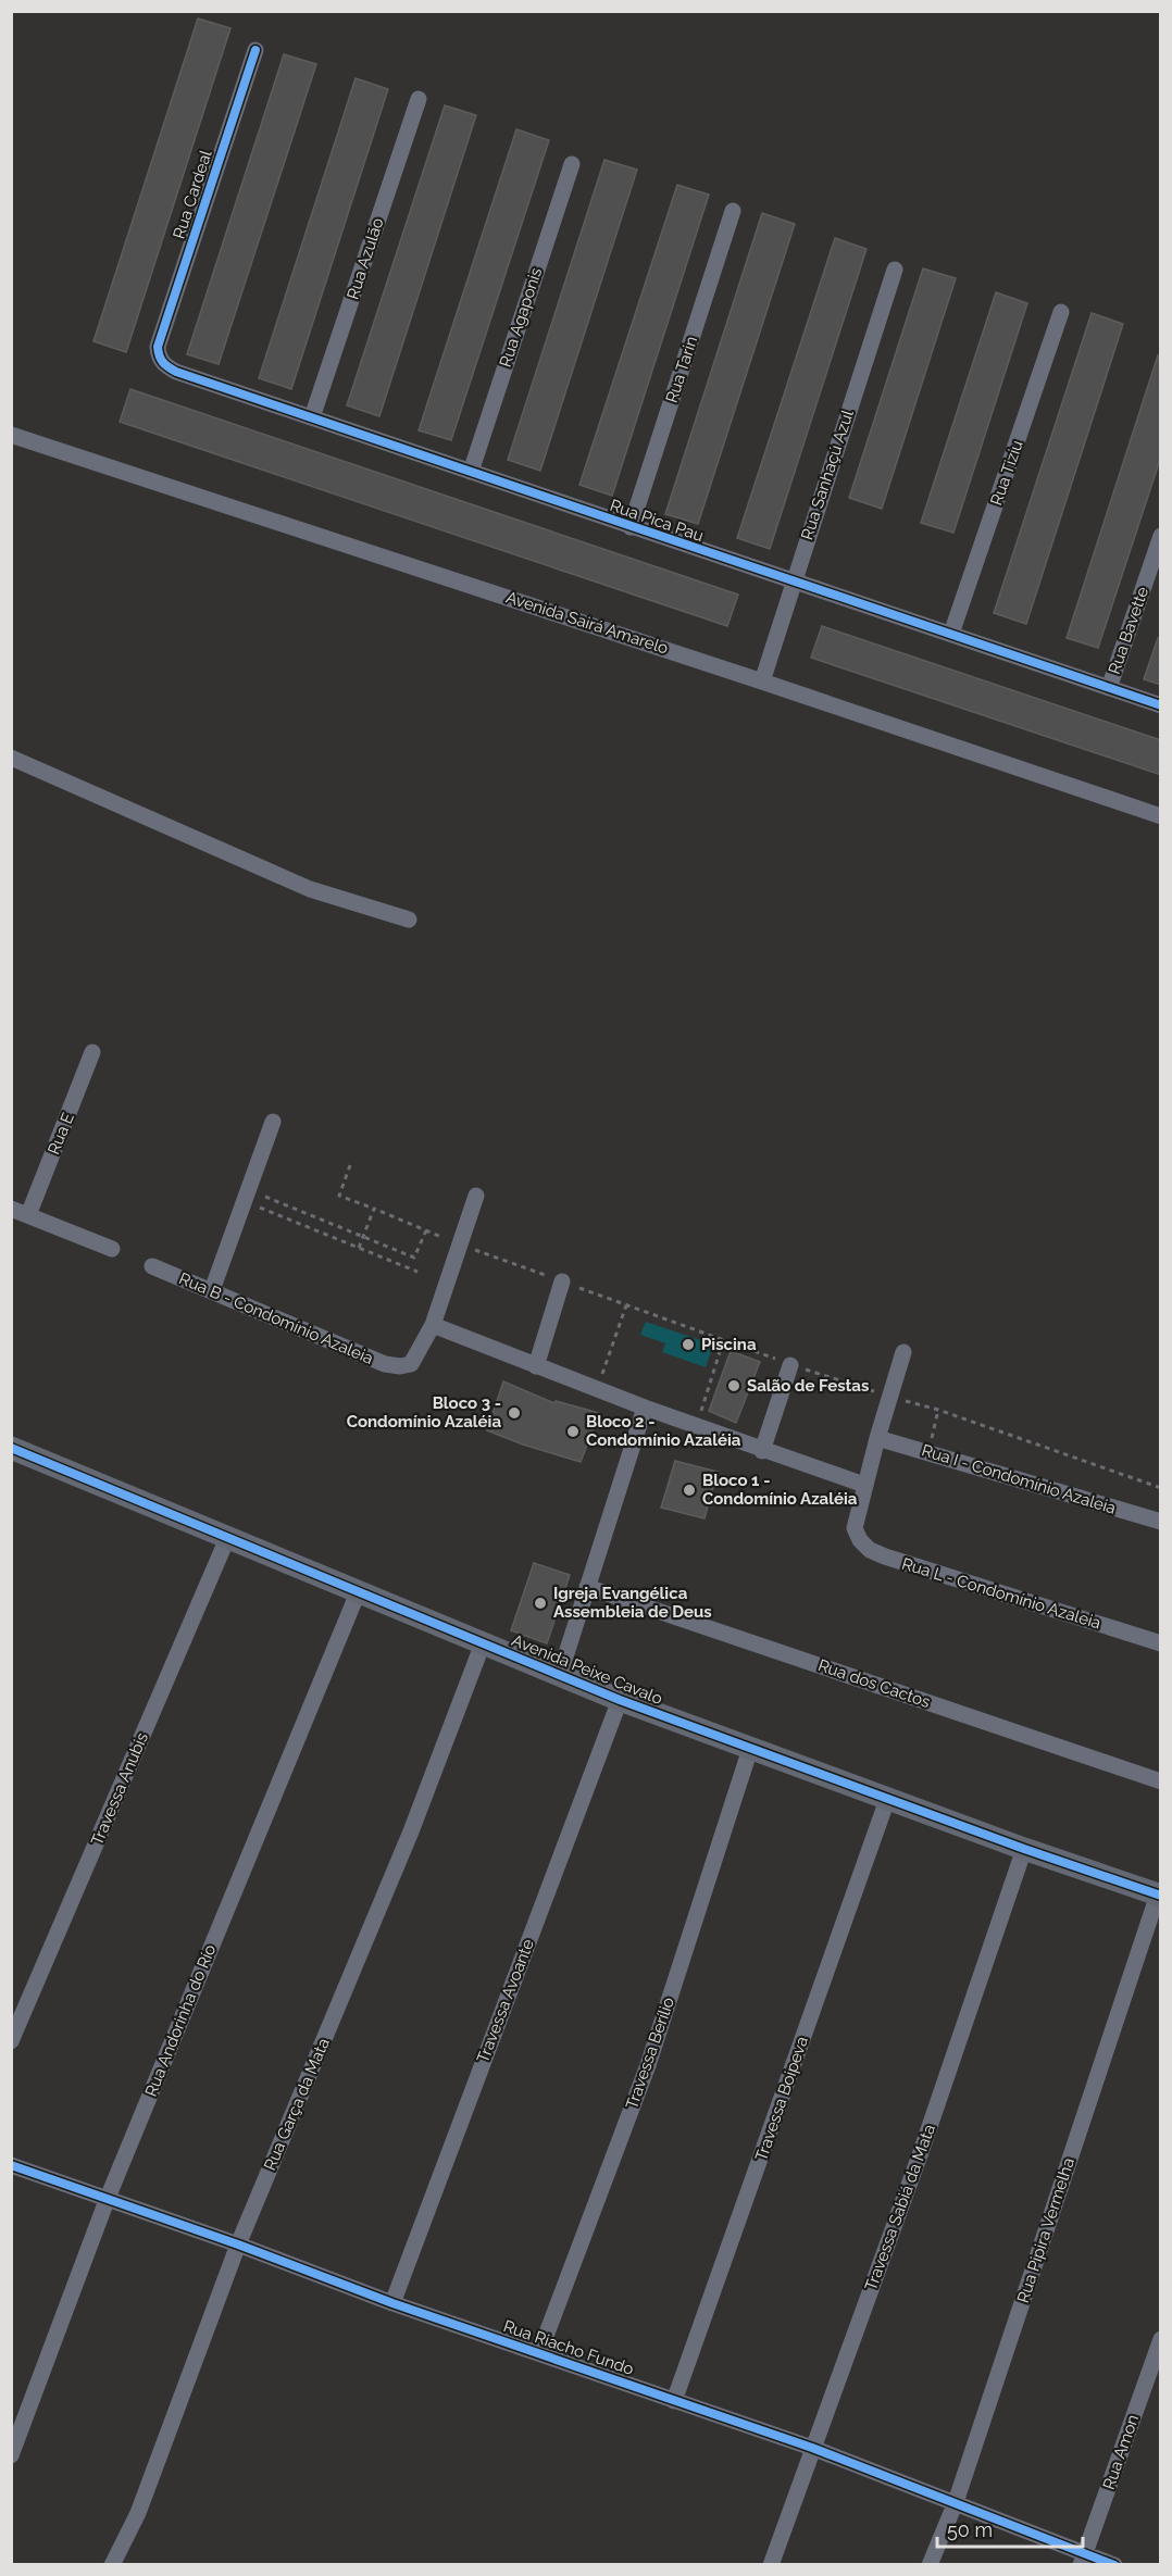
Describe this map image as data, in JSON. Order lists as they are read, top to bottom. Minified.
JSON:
{"streets":{"street":["Rua Cardeal","Rua Azulão","Rua Agaponis","Rua Tarin","Rua Tiziu","Rua Sanhaçú Azul","Rua Pica Pau","Avenida Sairá Amarelo","Rua Bavette","Rua E","Rua B - Condomínio Azaleia","Rua I - Condomínio Azaleia","Rua L - Condomínio Azaleia","Avenida Peixe Cavalo","Rua dos Cactos","Travessa Anubis","Travessa Avoante","Rua Andorinha do Río","Travessa Berílio","Travessa Boipeva","Rua Garça da Mata","Travessa Sabiá da Mata","Rua Pipira Vermelha","Rua Riacho Fundo","Rua Amon"]},"crossings":[["Rua Cardeal","Rua Pica Pau"],["Rua Azulão","Rua Pica Pau"],["Rua Agaponis","Rua Pica Pau"],["Rua Tarin","Rua Pica Pau"],["Rua Tiziu","Rua Pica Pau"],["Rua Sanhaçú Azul","Rua Pica Pau"],["Rua Sanhaçú Azul","Avenida Sairá Amarelo"],["Rua Pica Pau","Rua Bavette"],["Avenida Peixe Cavalo","Travessa Anubis"],["Avenida Peixe Cavalo","Travessa Avoante"],["Avenida Peixe Cavalo","Rua Andorinha do Río"],["Avenida Peixe Cavalo","Travessa Berílio"],["Avenida Peixe Cavalo","Travessa Boipeva"],["Avenida Peixe Cavalo","Rua Garça da Mata"],["Avenida Peixe Cavalo","Travessa Sabiá da Mata"],["Avenida Peixe Cavalo","Rua Pipira Vermelha"],["Travessa Avoante","Rua Riacho Fundo"],["Rua Andorinha do Río","Rua Riacho Fundo"],["Travessa Berílio","Rua Riacho Fundo"],["Travessa Boipeva","Rua Riacho Fundo"],["Rua Garça da Mata","Rua Riacho Fundo"],["Travessa Sabiá da Mata","Rua Riacho Fundo"],["Rua Pipira Vermelha","Rua Riacho Fundo"],["Rua Riacho Fundo","Rua Amon"]],"places":["Piscina","Salão de Festas","Bloco 3 - Condomínio Azaléia","Bloco 2 - Condomínio Azaléia","Bloco 1 - Condomínio Azaléia","Igreja Evangélica Assembleia de Deus"],"scale_bar":"50 m"}
